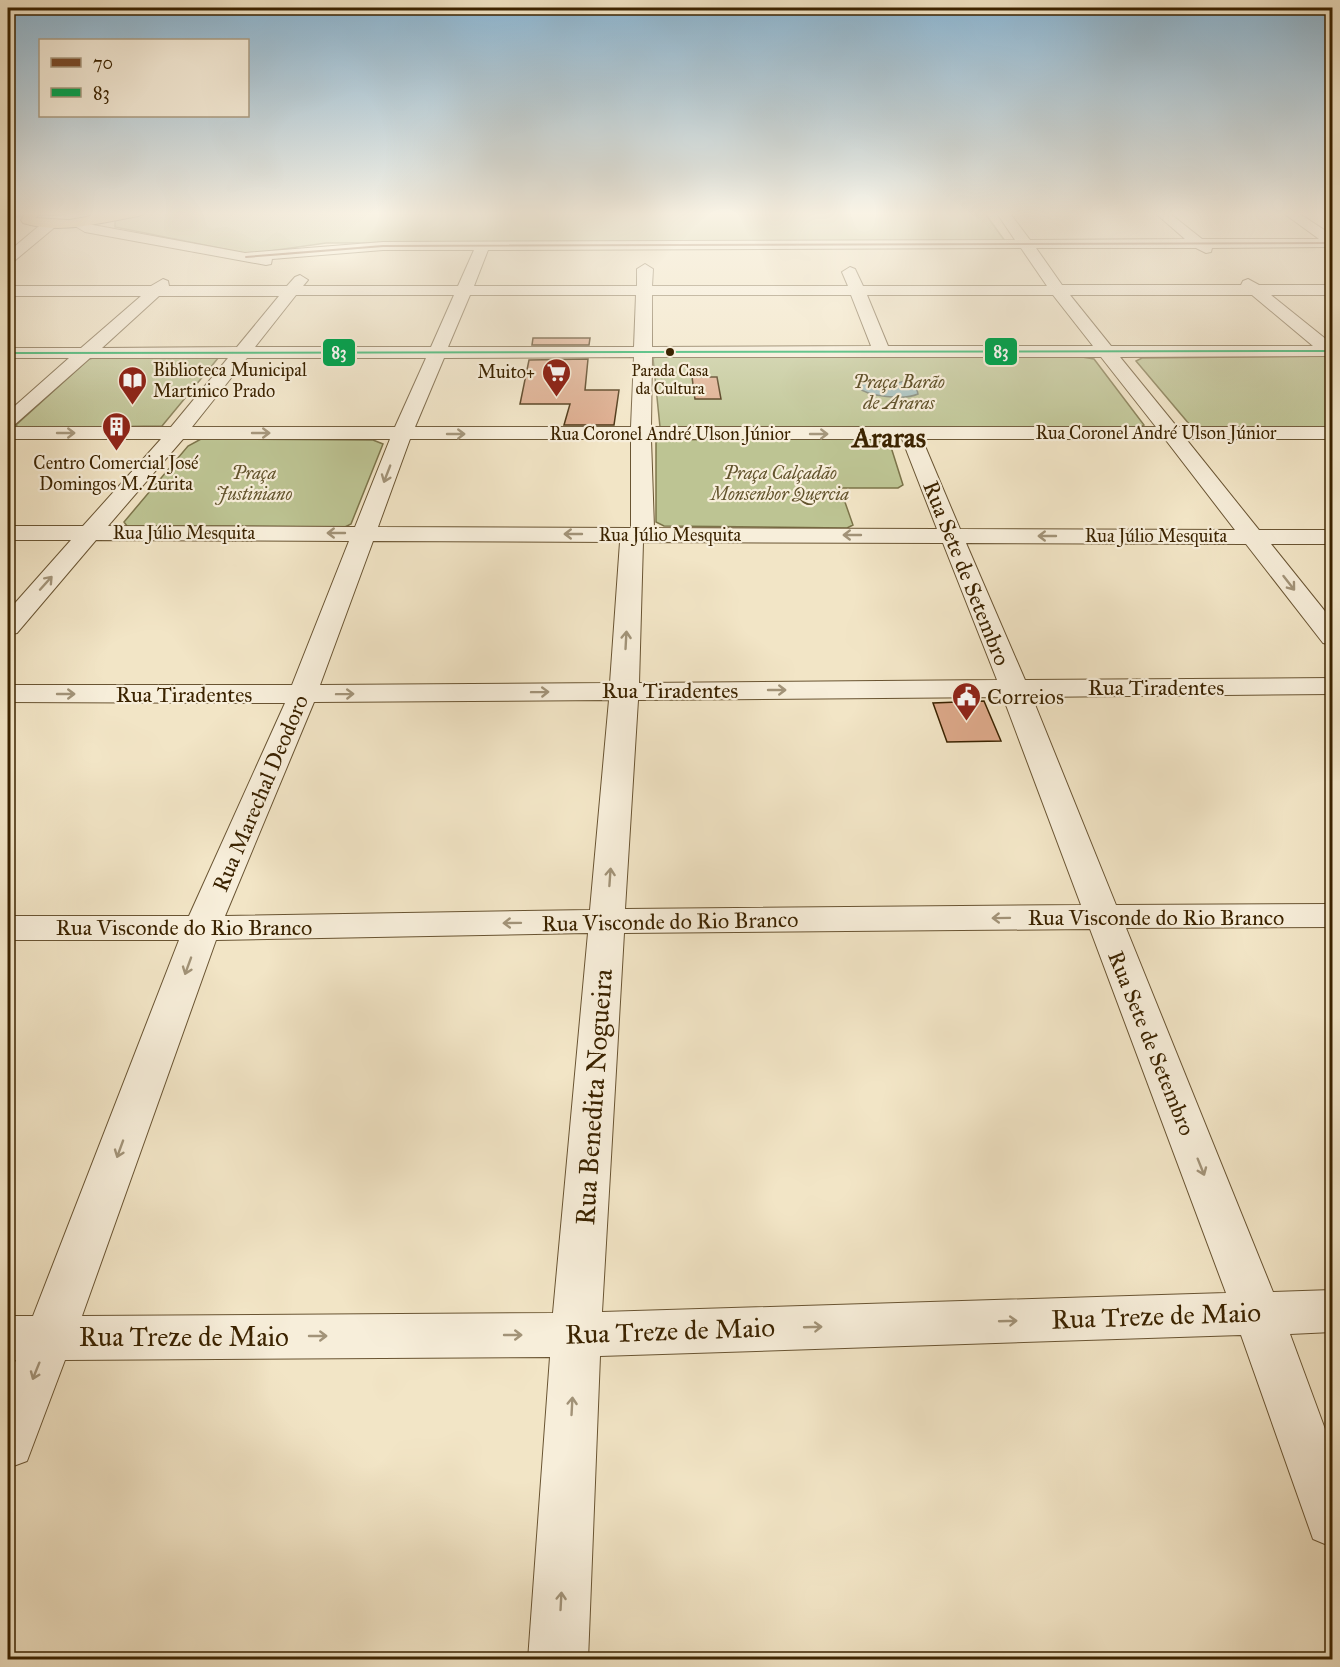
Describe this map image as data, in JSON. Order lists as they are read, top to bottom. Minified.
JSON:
{"streets":{"street":["Rua Coronel André Ulson Júnior","Rua Júlio Mesquita","Rua Sete de Setembro","Rua Tiradentes","Rua Marechal Deodoro","Rua Visconde do Rio Branco","Rua Benedita Nogueira","Rua Treze de Maio"]},"crossings":[["Rua Coronel André Ulson Júnior","Rua Sete de Setembro"],["Rua Coronel André Ulson Júnior","Rua Marechal Deodoro"],["Rua Coronel André Ulson Júnior","Rua Benedita Nogueira"],["Rua Júlio Mesquita","Rua Sete de Setembro"],["Rua Júlio Mesquita","Rua Marechal Deodoro"],["Rua Júlio Mesquita","Rua Benedita Nogueira"],["Rua Sete de Setembro","Rua Tiradentes"],["Rua Sete de Setembro","Rua Visconde do Rio Branco"],["Rua Sete de Setembro","Rua Treze de Maio"],["Rua Tiradentes","Rua Marechal Deodoro"],["Rua Tiradentes","Rua Benedita Nogueira"],["Rua Marechal Deodoro","Rua Visconde do Rio Branco"],["Rua Marechal Deodoro","Rua Treze de Maio"],["Rua Visconde do Rio Branco","Rua Benedita Nogueira"],["Rua Benedita Nogueira","Rua Treze de Maio"]],"one_way":["Rua Sete de Setembro","Rua Tiradentes","Rua Marechal Deodoro","Rua Visconde do Rio Branco","Rua Benedita Nogueira","Rua Treze de Maio"],"districts":["Araras"],"parks":["Praça Barão de Araras","Praça Justiniano","Praça Calçadão Monsenhor Quercia"],"places":{"other":["Parada Casa da Cultura"],"supermarket":["Muito+"],"library":["Biblioteca Municipal Martinico Prado"],"building":["Centro Comercial José Domingos M. Zurita"],"public building":["Correios"]},"lines":["transit line 83"],"legend":["70","83"]}
